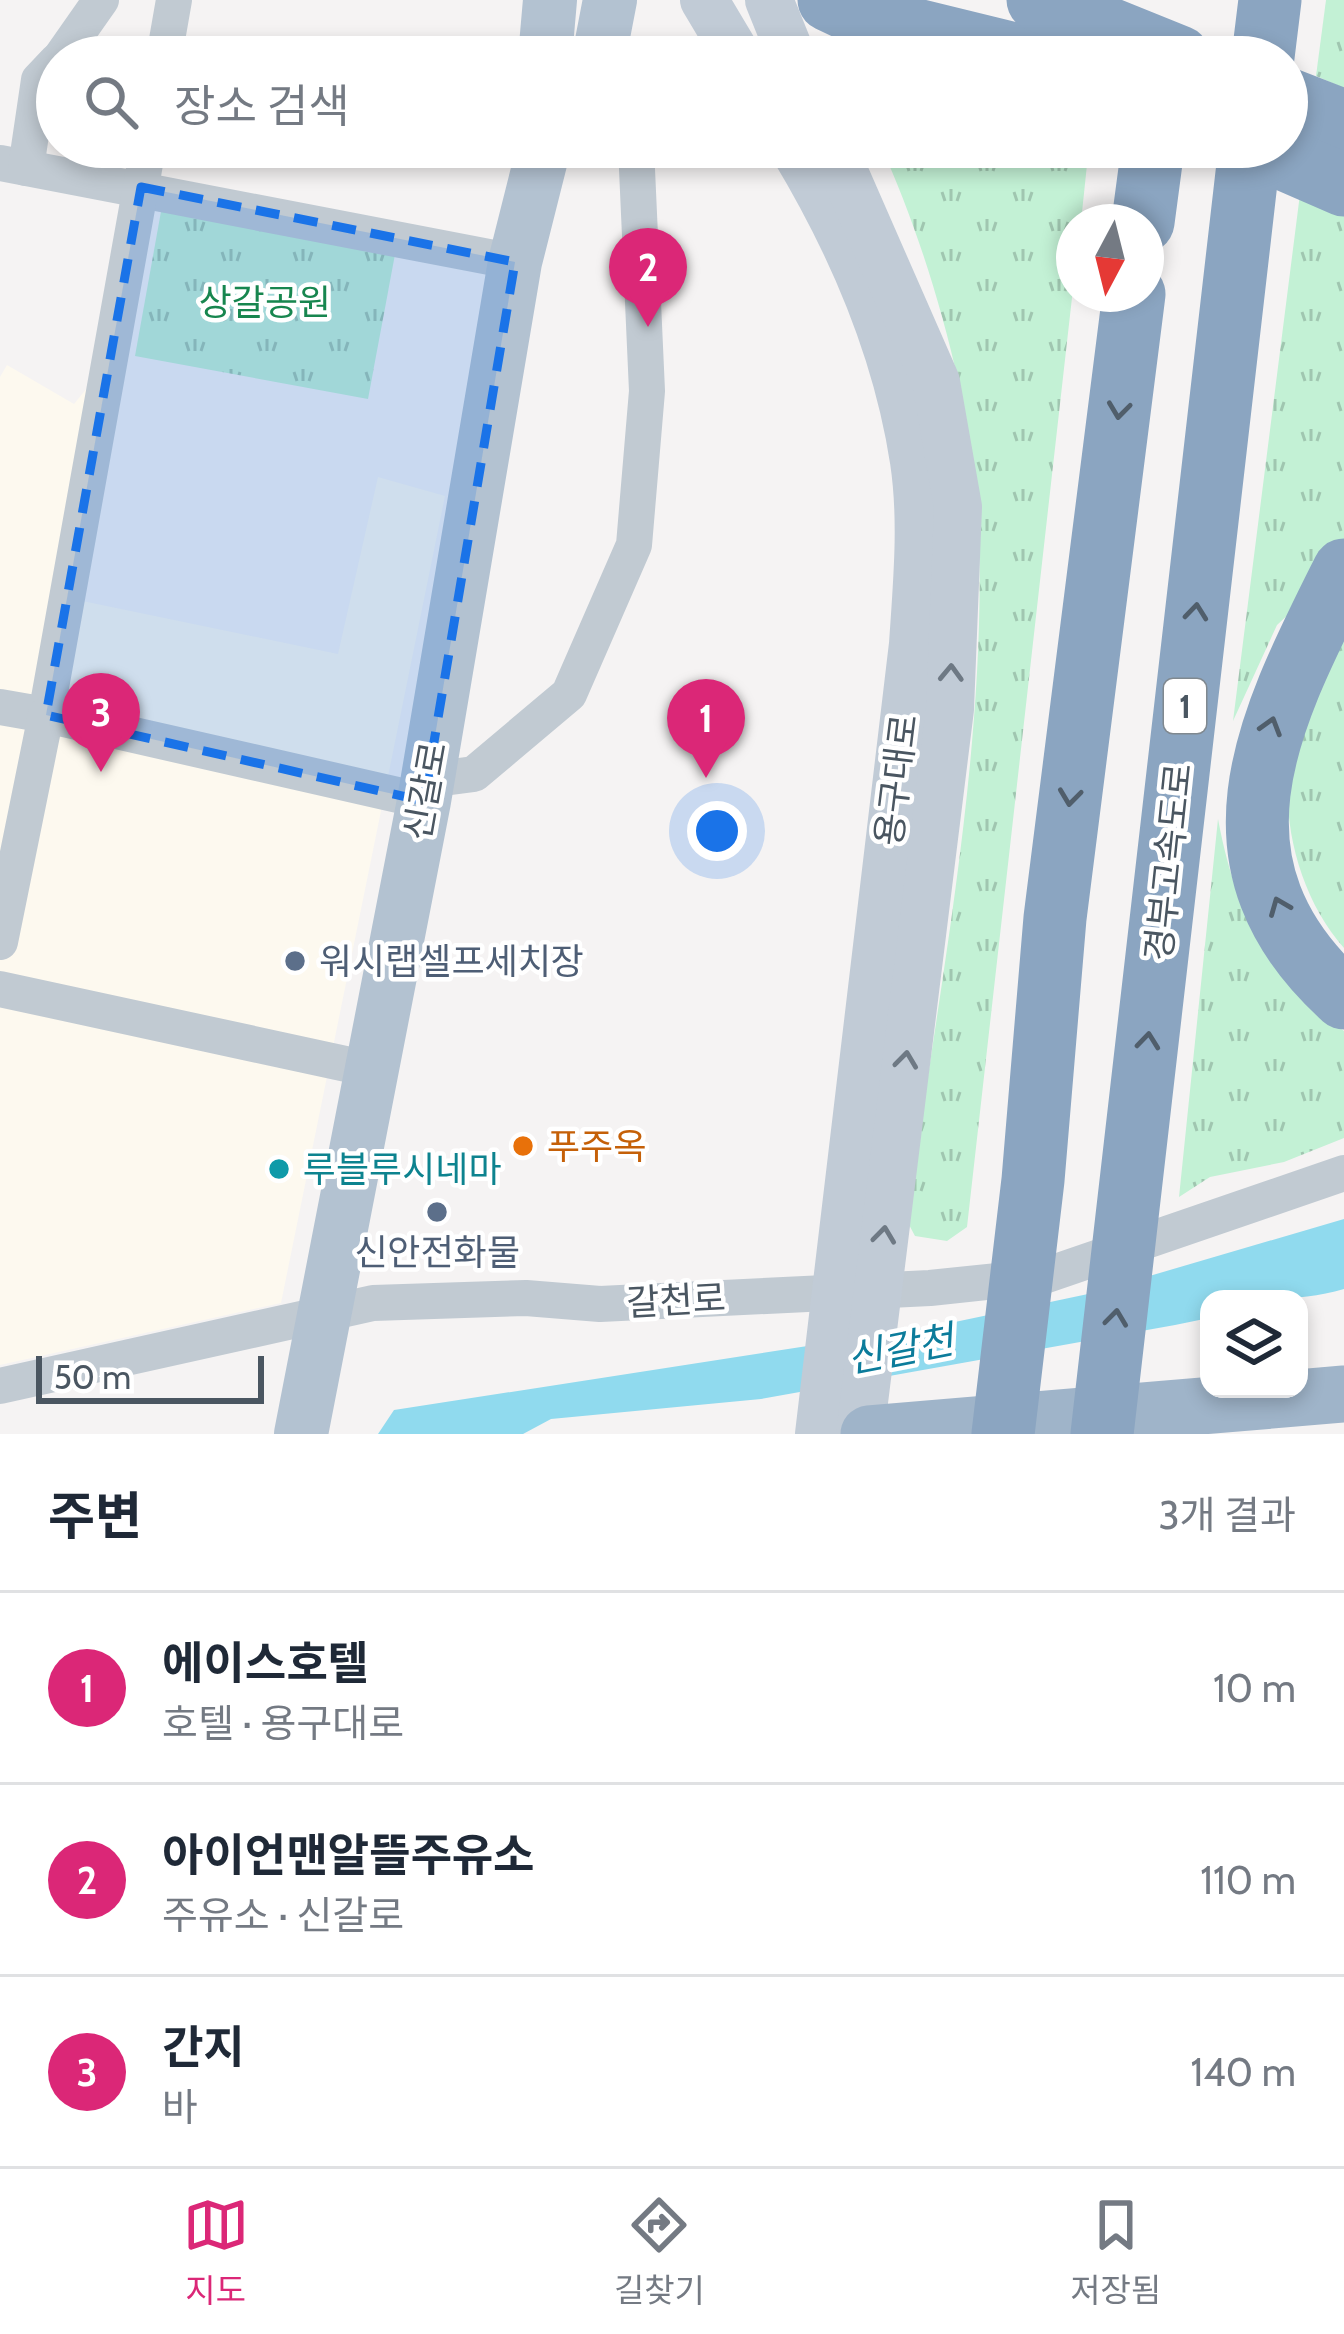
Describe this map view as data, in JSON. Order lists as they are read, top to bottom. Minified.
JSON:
{"streets":{"highway":["1","경부고속도로"],"main road":["용구대로","신갈로"],"street":["갈천로"]},"crossings":[["신갈로","갈천로"]],"water":["신갈천"],"parks":["상갈공원"],"places":["워시랩셀프세치장","푸주옥","루블루시네마","신안전화물"],"scale_bar":"50 m","north":"bottom","page":{"search":"장소 검색","pins":["2","3","1"],"scale":"50 m","heading":["주변","3개 결과"],"list":[{"mark":"1","name":"에이스호텔","note":"호텔 · 용구대로","value":"10 m"},{"mark":"2","name":"아이언맨알뜰주유소","note":"주유소 · 신갈로","value":"110 m"},{"mark":"3","name":"간지","note":"바","value":"140 m"}],"nav":["지도","길찾기","저장됨"]}}
